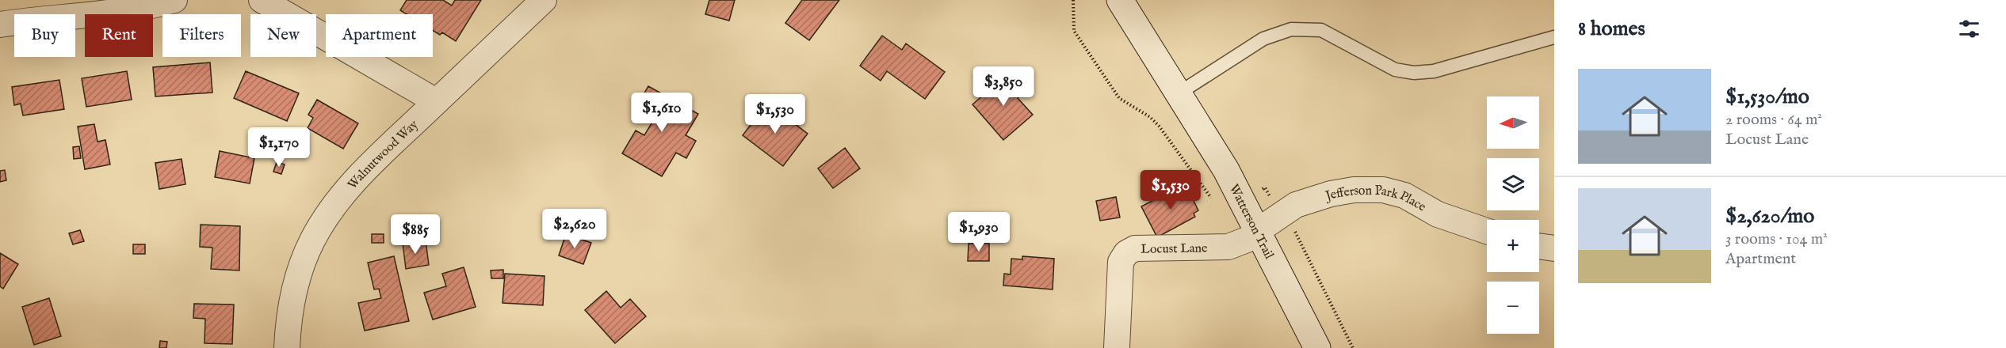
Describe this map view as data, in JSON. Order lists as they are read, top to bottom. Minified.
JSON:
{"streets":{"main road":["Watterson Trail"],"street":["Walnutwood Way","Jefferson Park Place","Locust Lane"]},"crossings":[["Jefferson Park Place","Watterson Trail"],["Jefferson Park Place","Locust Lane"],["Watterson Trail","Locust Lane"]],"north":"left","page":{"heading":"8 homes","chip":["Buy","Rent","Filters","New","Apartment"],"list":[{"name":"$1,530/mo","note":"2 rooms · 64 m² · Locust Lane"},{"name":"$2,620/mo","note":"3 rooms · 104 m² · Apartment"}],"price":["$3,850","$1,610","$1,530","$1,170","$1,530","$2,620","$1,930","$885"],"map_buttons":["+","−"]}}
